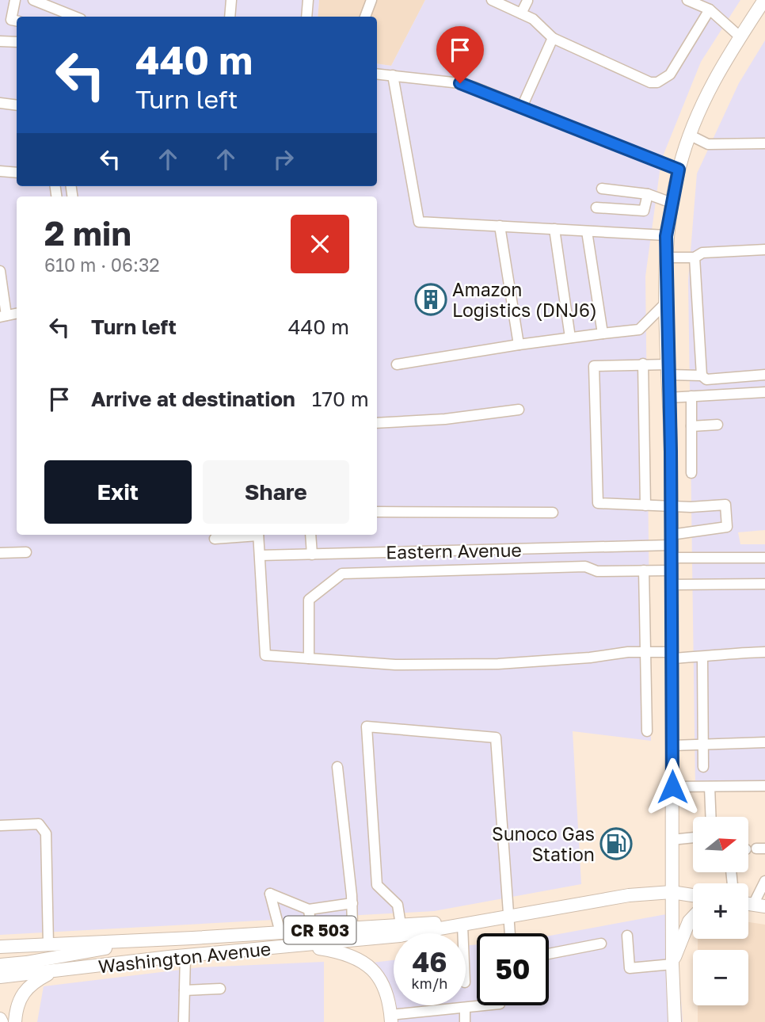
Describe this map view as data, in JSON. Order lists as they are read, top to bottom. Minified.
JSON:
{"streets":{"main road":["CR 503","Washington Avenue"],"street":["Eastern Avenue"]},"crossings":[["CR 503","Washington Avenue"]],"places":{"building":["Amazon Logistics (DNJ6)"],"fuel station":["Sunoco Gas Station"]},"north":"right","page":{"turn":["440 m","Turn left"],"heading":["2 min","610 m · 06:32"],"list":[{"name":"Turn left","value":"440 m"},{"name":"Arrive at destination","value":"170 m"}],"buttons":["Exit","Share"],"map_buttons":["+","−"],"speed":"46 km/h","limit":"50"}}
